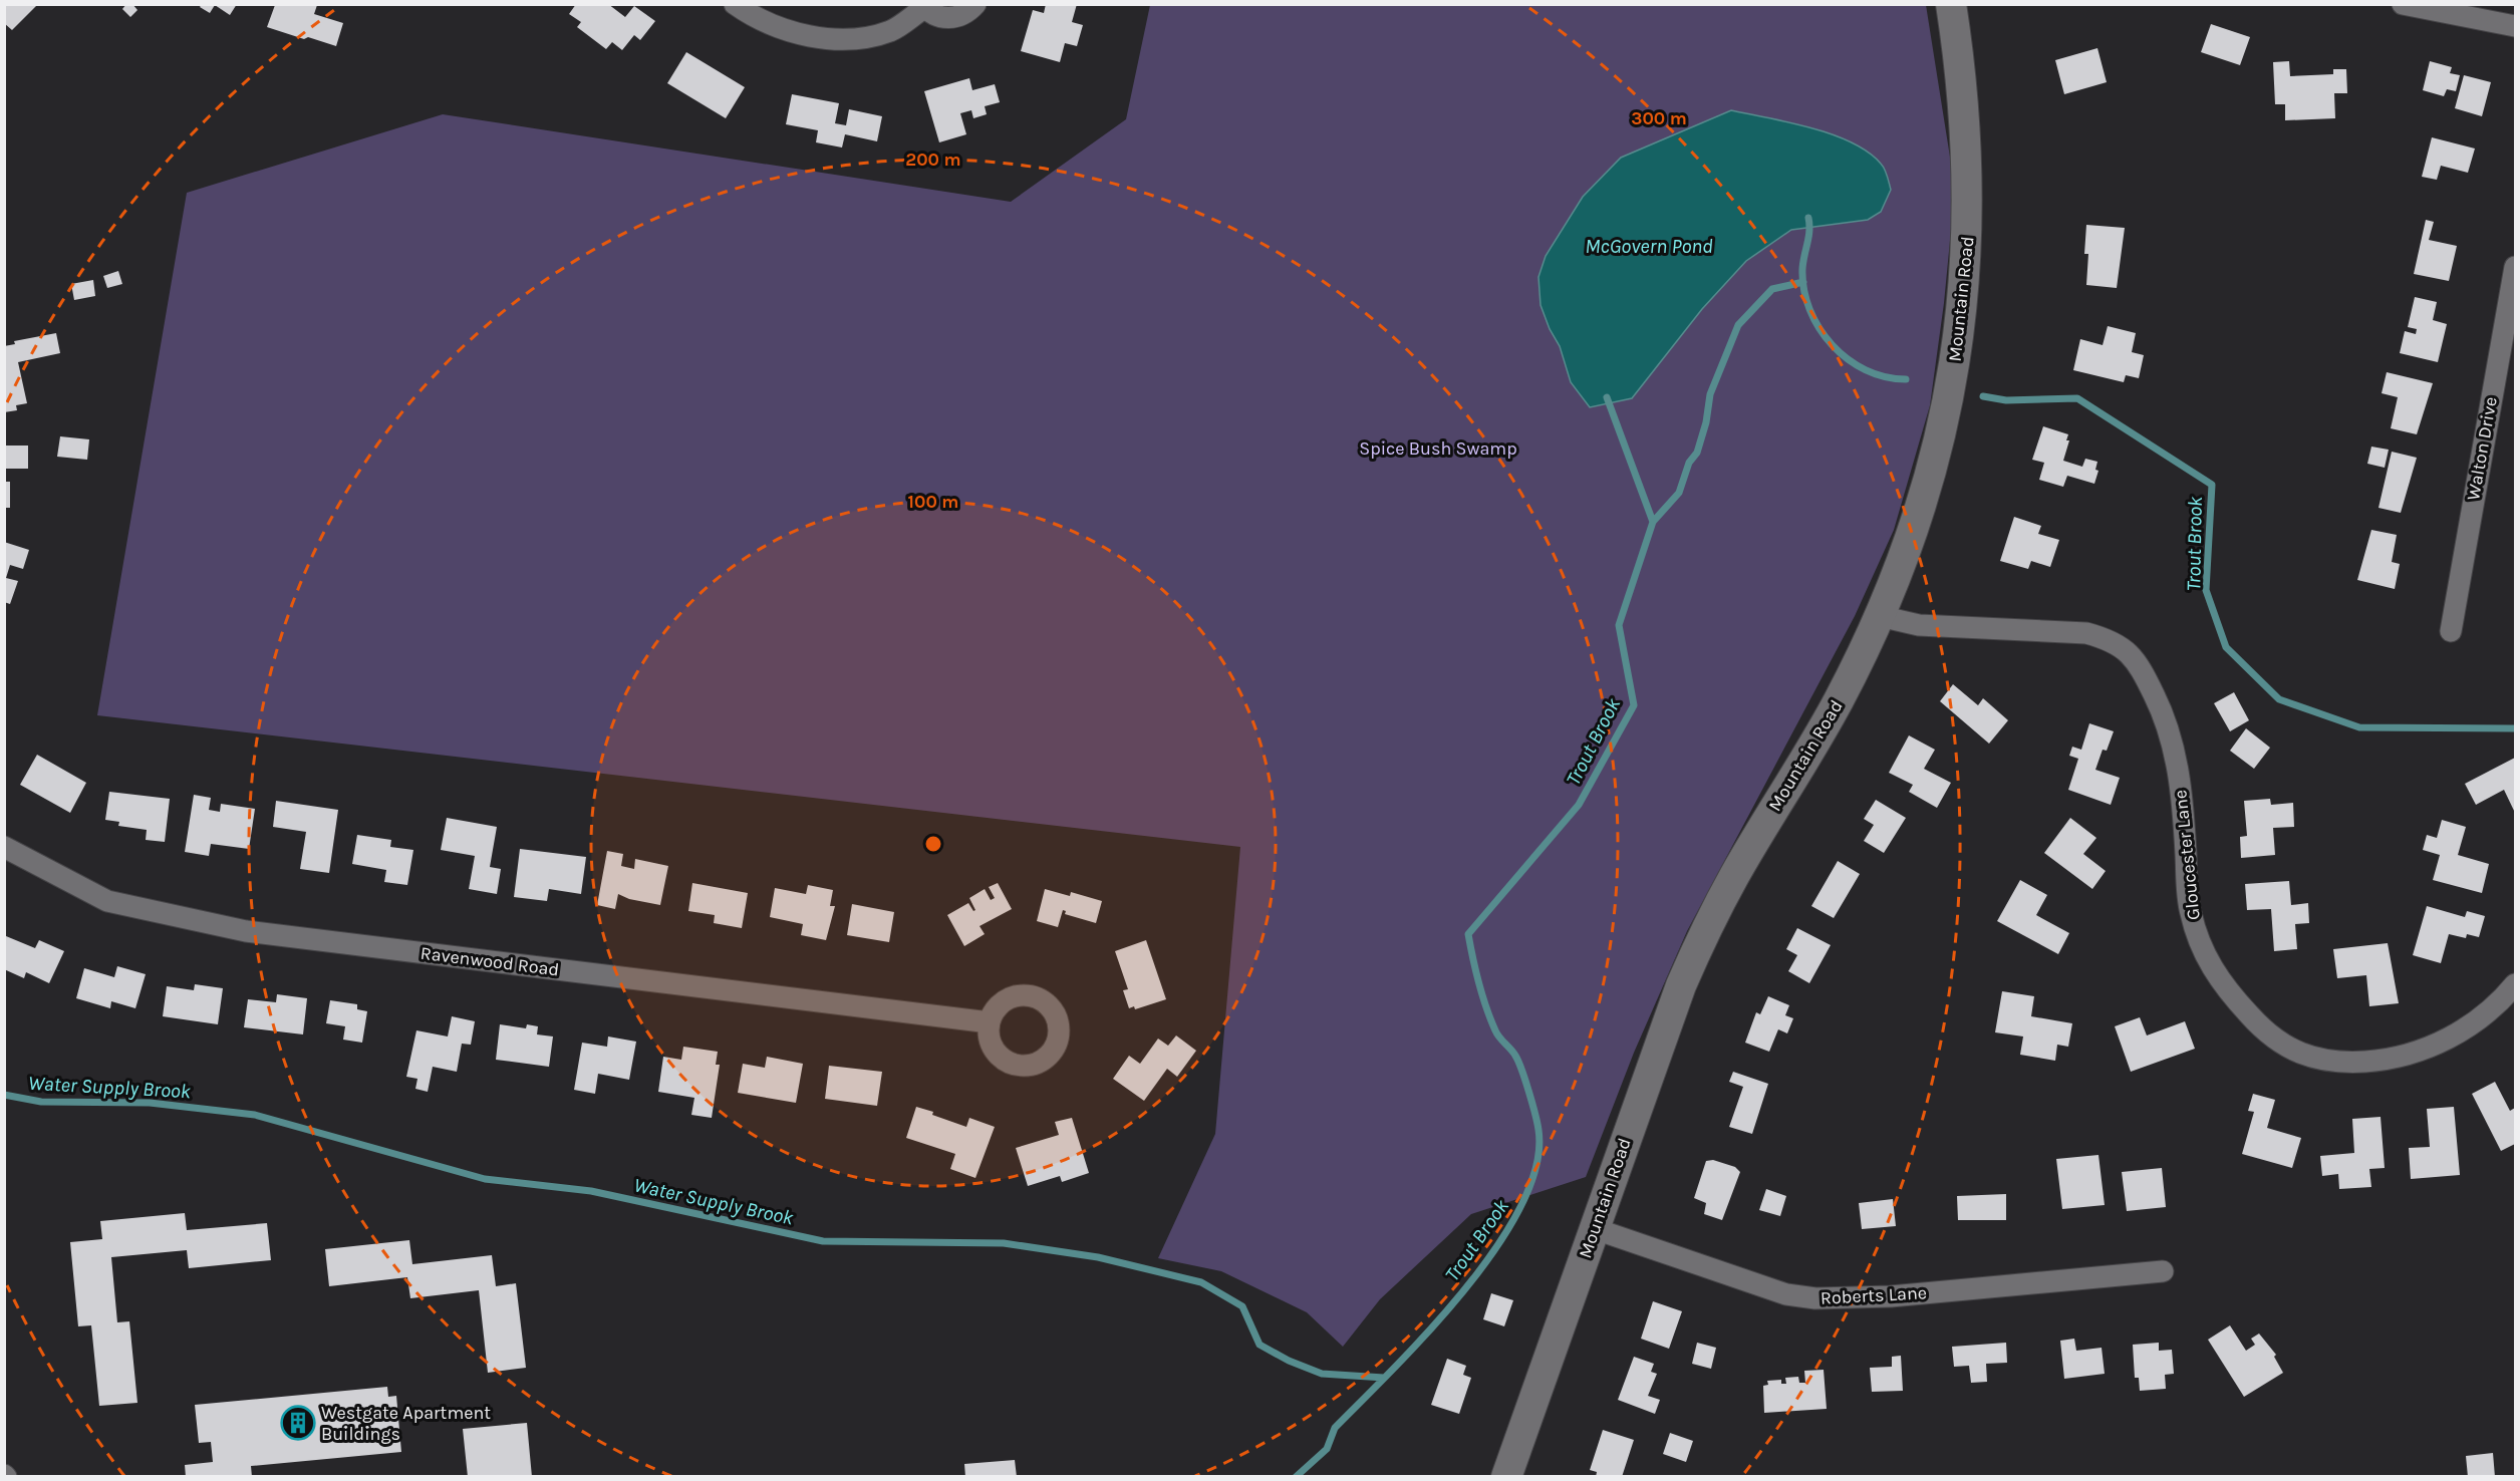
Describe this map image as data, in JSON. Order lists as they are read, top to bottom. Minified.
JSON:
{"streets":{"main road":["Mountain Road"],"street":["Walton Drive","Gloucester Lane","Ravenwood Road","Roberts Lane"]},"crossings":[["Mountain Road","Gloucester Lane"],["Mountain Road","Roberts Lane"]],"water":["McGovern Pond","Trout Brook","Water Supply Brook"],"parks":["Spice Bush Swamp"],"places":{"building":["Westgate Apartment Buildings"]},"rings":["300 m","200 m","100 m"]}
